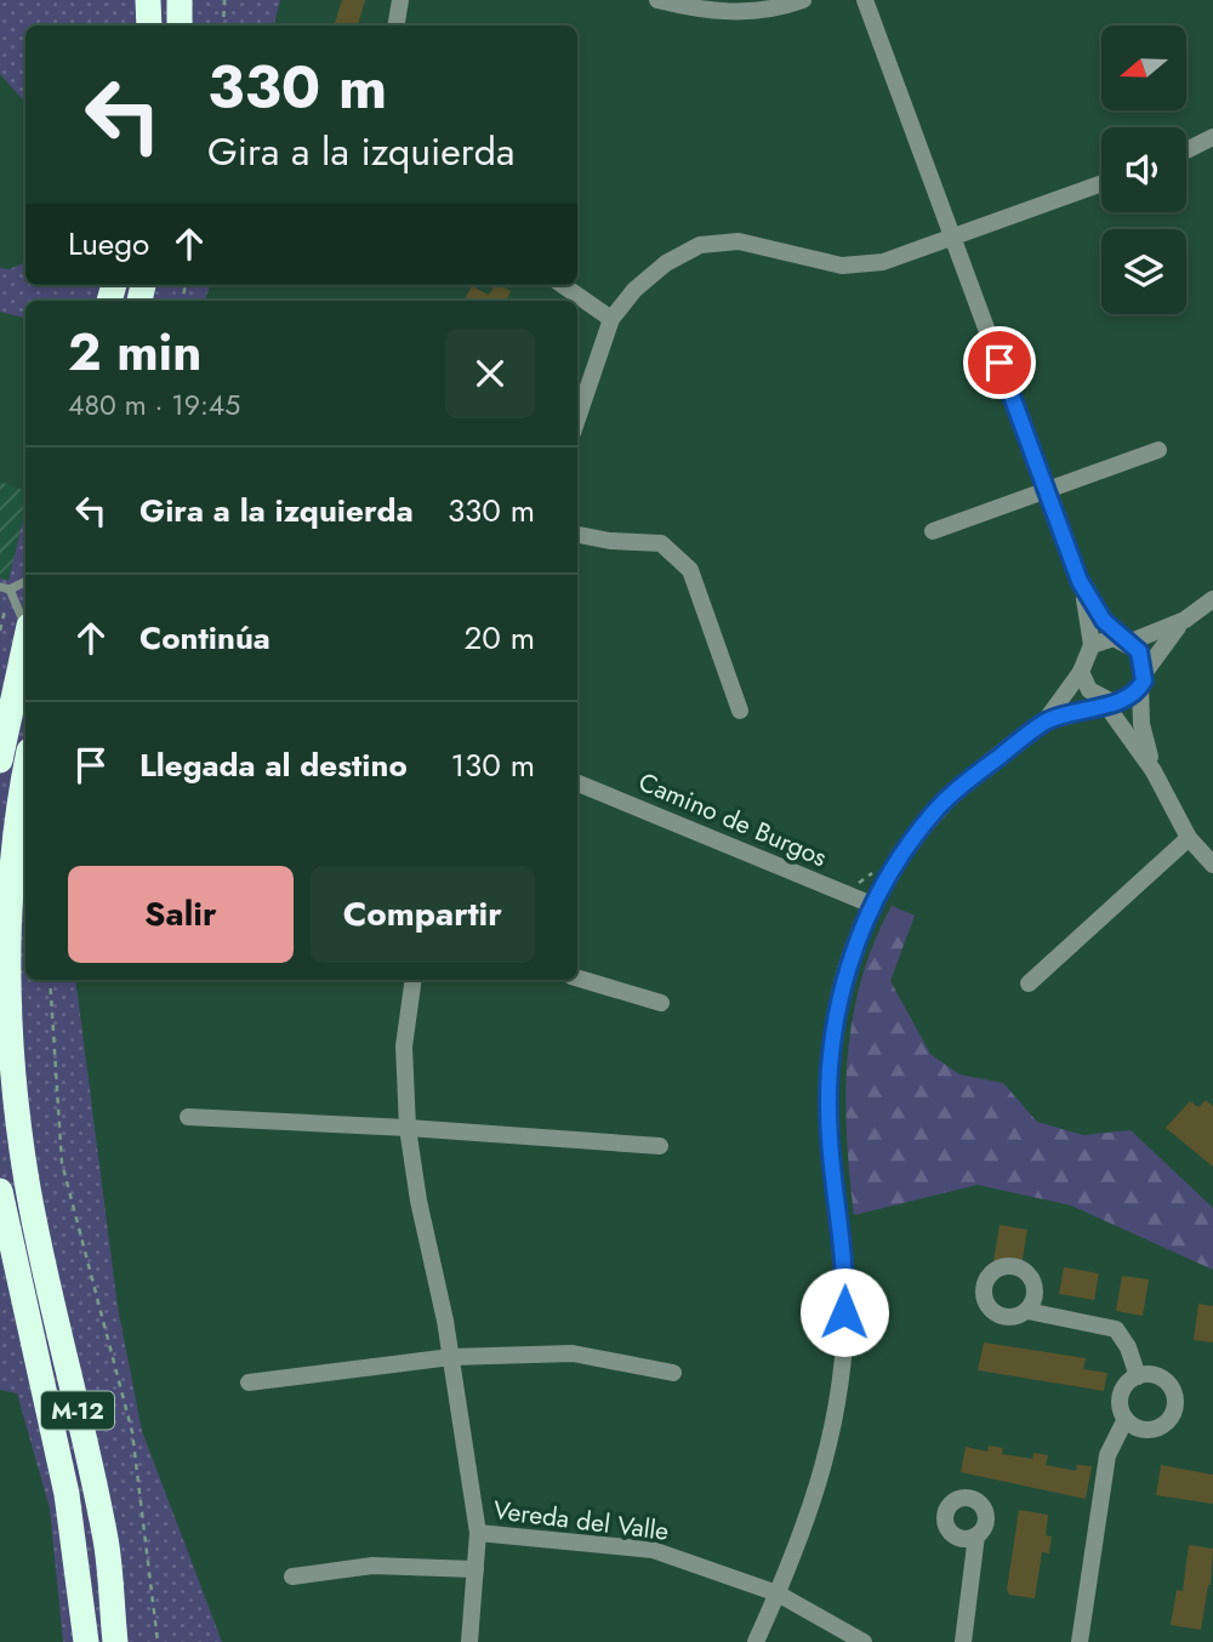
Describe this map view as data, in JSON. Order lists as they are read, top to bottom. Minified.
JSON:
{"streets":{"highway":["M-12"],"street":["Camino de Burgos","Vereda del Valle"]},"north":"left","page":{"turn":["330 m","Gira a la izquierda"],"then":"Luego","heading":["2 min","480 m · 19:45"],"list":[{"name":"Gira a la izquierda","value":"330 m"},{"name":"Continúa","value":"20 m"},{"name":"Llegada al destino","value":"130 m"}],"buttons":["Salir","Compartir"]}}
